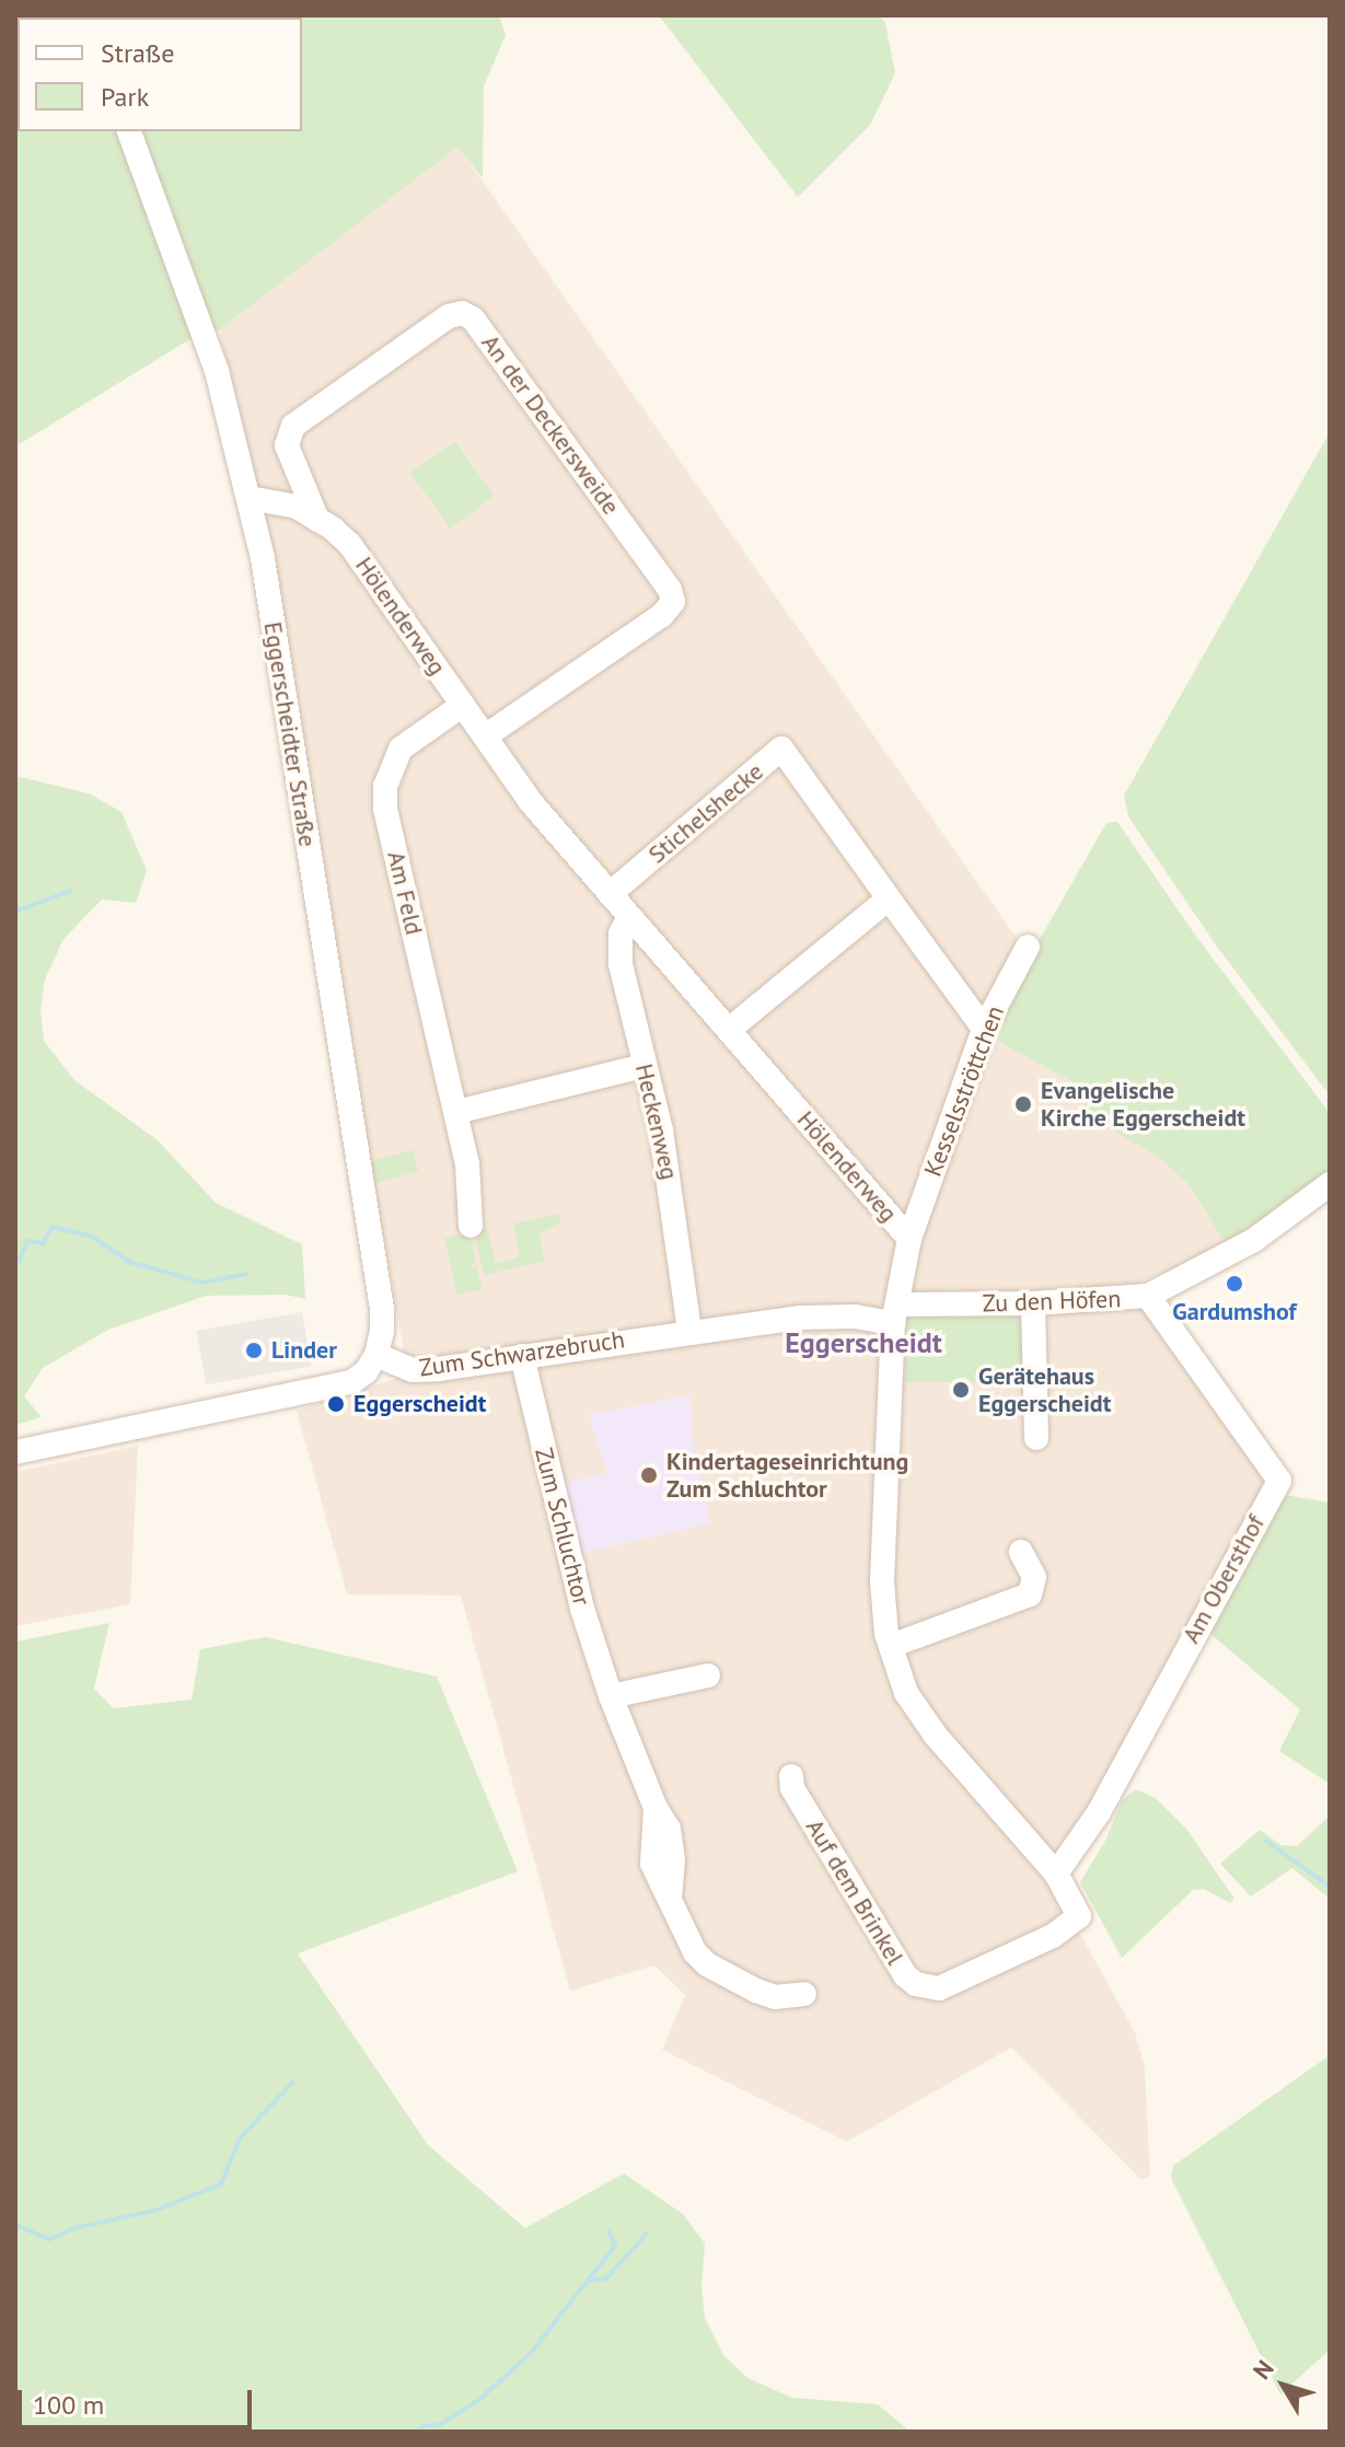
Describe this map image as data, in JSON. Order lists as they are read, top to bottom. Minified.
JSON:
{"streets":{"street":["An der Deckersweide","Hölenderweg","Eggerscheidter Straße","Stichelshecke","Am Feld","Kesselsströttchen","Heckenweg","Zu den Höfen","Zum Schwarzebruch","Zum Schluchtor","Am Obersthof","Auf dem Brinkel"]},"crossings":[["An der Deckersweide","Hölenderweg"],["Hölenderweg","Eggerscheidter Straße"],["Hölenderweg","Stichelshecke"],["Hölenderweg","Am Feld"],["Hölenderweg","Kesselsströttchen"],["Hölenderweg","Heckenweg"],["Hölenderweg","Zu den Höfen"],["Hölenderweg","Zum Schwarzebruch"],["Hölenderweg","Am Obersthof"],["Hölenderweg","Auf dem Brinkel"],["Eggerscheidter Straße","Zum Schwarzebruch"],["Stichelshecke","Kesselsströttchen"],["Heckenweg","Zum Schwarzebruch"],["Zu den Höfen","Zum Schwarzebruch"],["Zu den Höfen","Am Obersthof"],["Zum Schwarzebruch","Zum Schluchtor"]],"districts":["Eggerscheidt"],"places":["Evangelische Kirche Eggerscheidt","Gardumshof","Linder","Gerätehaus Eggerscheidt","Eggerscheidt","Kindertageseinrichtung Zum Schluchtor"],"legend":["Straße","Park"],"scale_bar":"100 m","north":"top left"}
